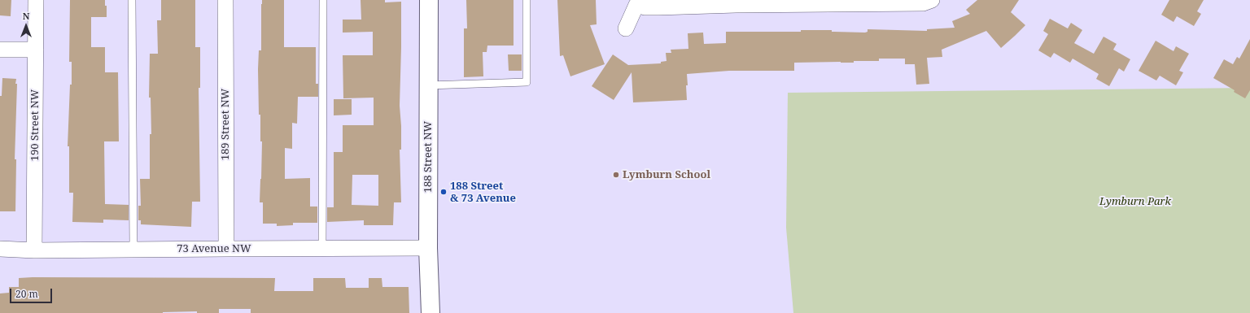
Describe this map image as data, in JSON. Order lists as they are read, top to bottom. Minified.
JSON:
{"streets":{"street":["189 Street NW","190 Street NW","188 Street NW","73 Avenue NW"]},"crossings":[["189 Street NW","73 Avenue NW"],["190 Street NW","73 Avenue NW"],["188 Street NW","73 Avenue NW"]],"parks":["Lymburn Park"],"places":["Lymburn School","188 Street & 73 Avenue"],"scale_bar":"20 m","north":"top"}
